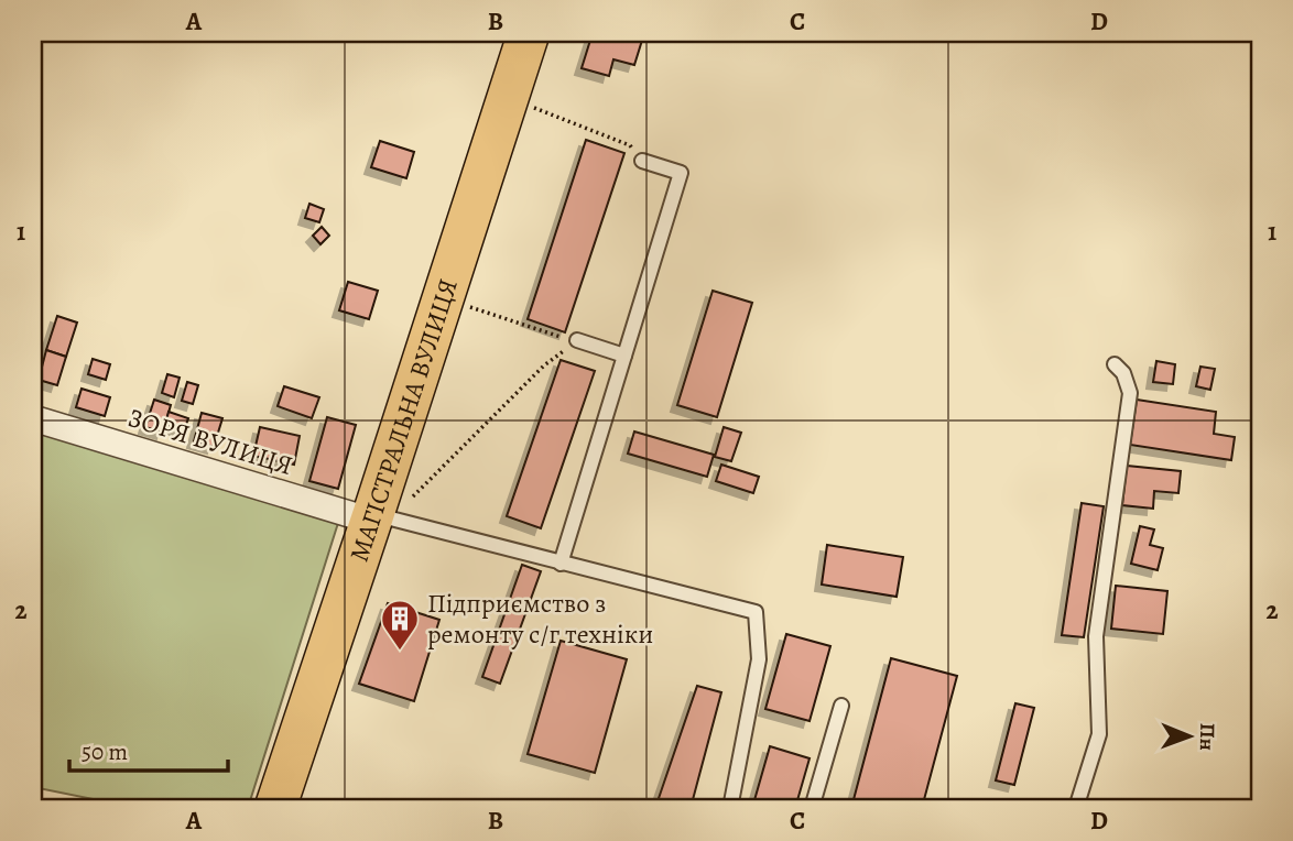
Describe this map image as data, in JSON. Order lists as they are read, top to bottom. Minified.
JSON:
{"streets":{"main road":["МАГІСТРАЛЬНА ВУЛИЦЯ"],"street":["ЗОРЯ ВУЛИЦЯ"]},"crossings":[["МАГІСТРАЛЬНА ВУЛИЦЯ","ЗОРЯ ВУЛИЦЯ"]],"places":{"building":["Підприємство з ремонту с/г техніки"]},"scale_bar":"50 m","north":"right","grid":{"columns":["A","B","C","D"],"rows":["1","2"]}}
